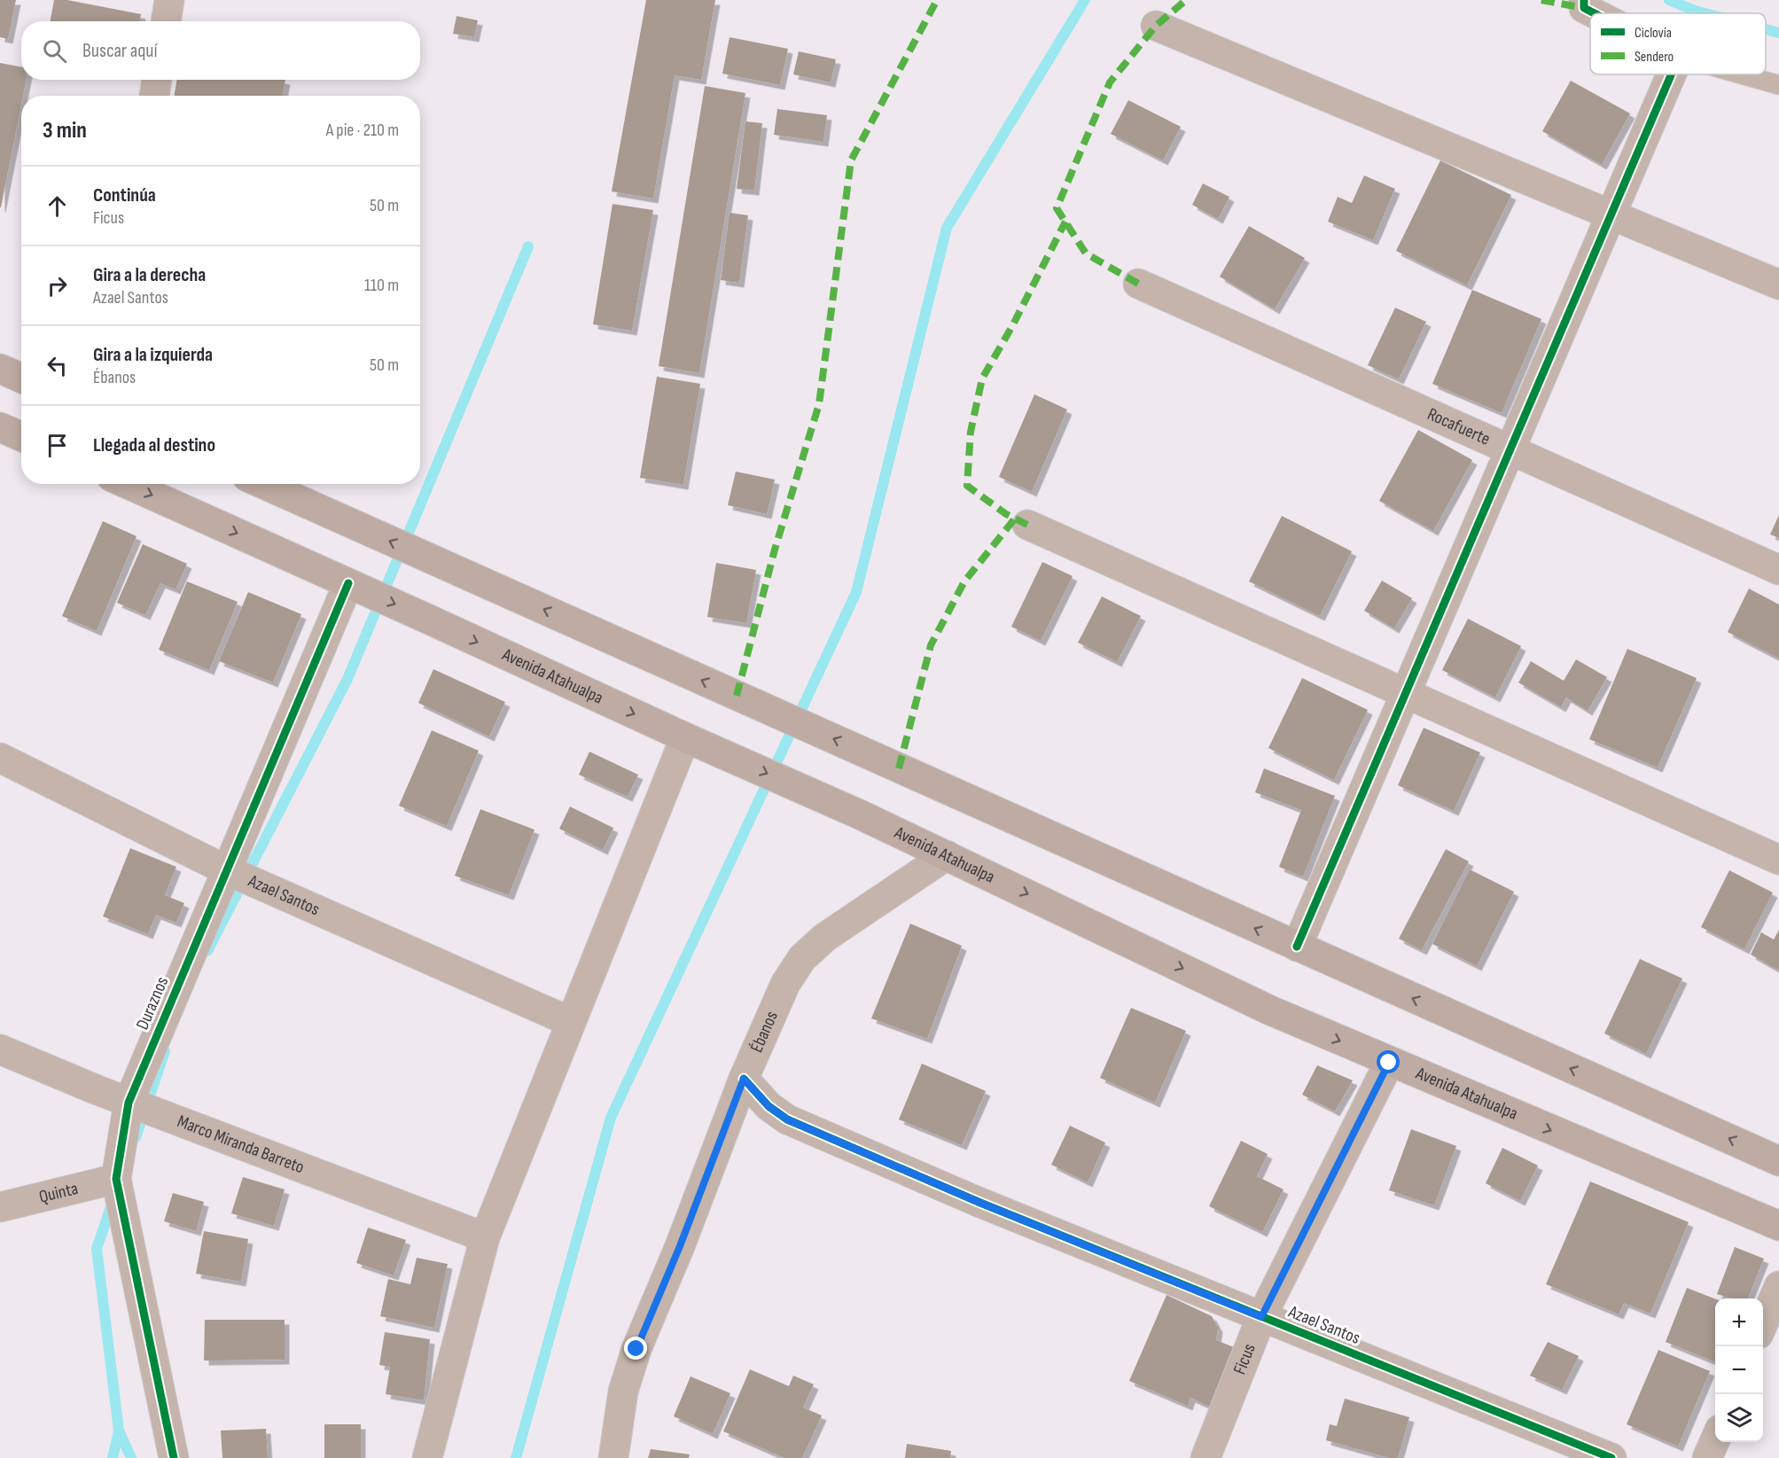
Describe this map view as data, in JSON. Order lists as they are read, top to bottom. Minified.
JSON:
{"streets":{"highway":["Avenida Atahualpa"],"street":["Rocafuerte","Azael Santos","Duraznos","Ébanos","Marco Miranda Barreto","Quinta","Ficus"]},"crossings":[["Avenida Atahualpa","Duraznos"],["Avenida Atahualpa","Ébanos"],["Avenida Atahualpa","Ficus"],["Azael Santos","Duraznos"],["Azael Santos","Ébanos"],["Azael Santos","Ficus"],["Duraznos","Marco Miranda Barreto"],["Duraznos","Quinta"]],"legend":["Ciclovía","Sendero"],"page":{"search":"Buscar aquí","heading":["3 min","A pie · 210 m"],"list":[["Continúa","Ficus","50 m"],["Gira a la derecha","Azael Santos","110 m"],["Gira a la izquierda","Ébanos","50 m"],"Llegada al destino"],"map_buttons":["+","−"]}}
